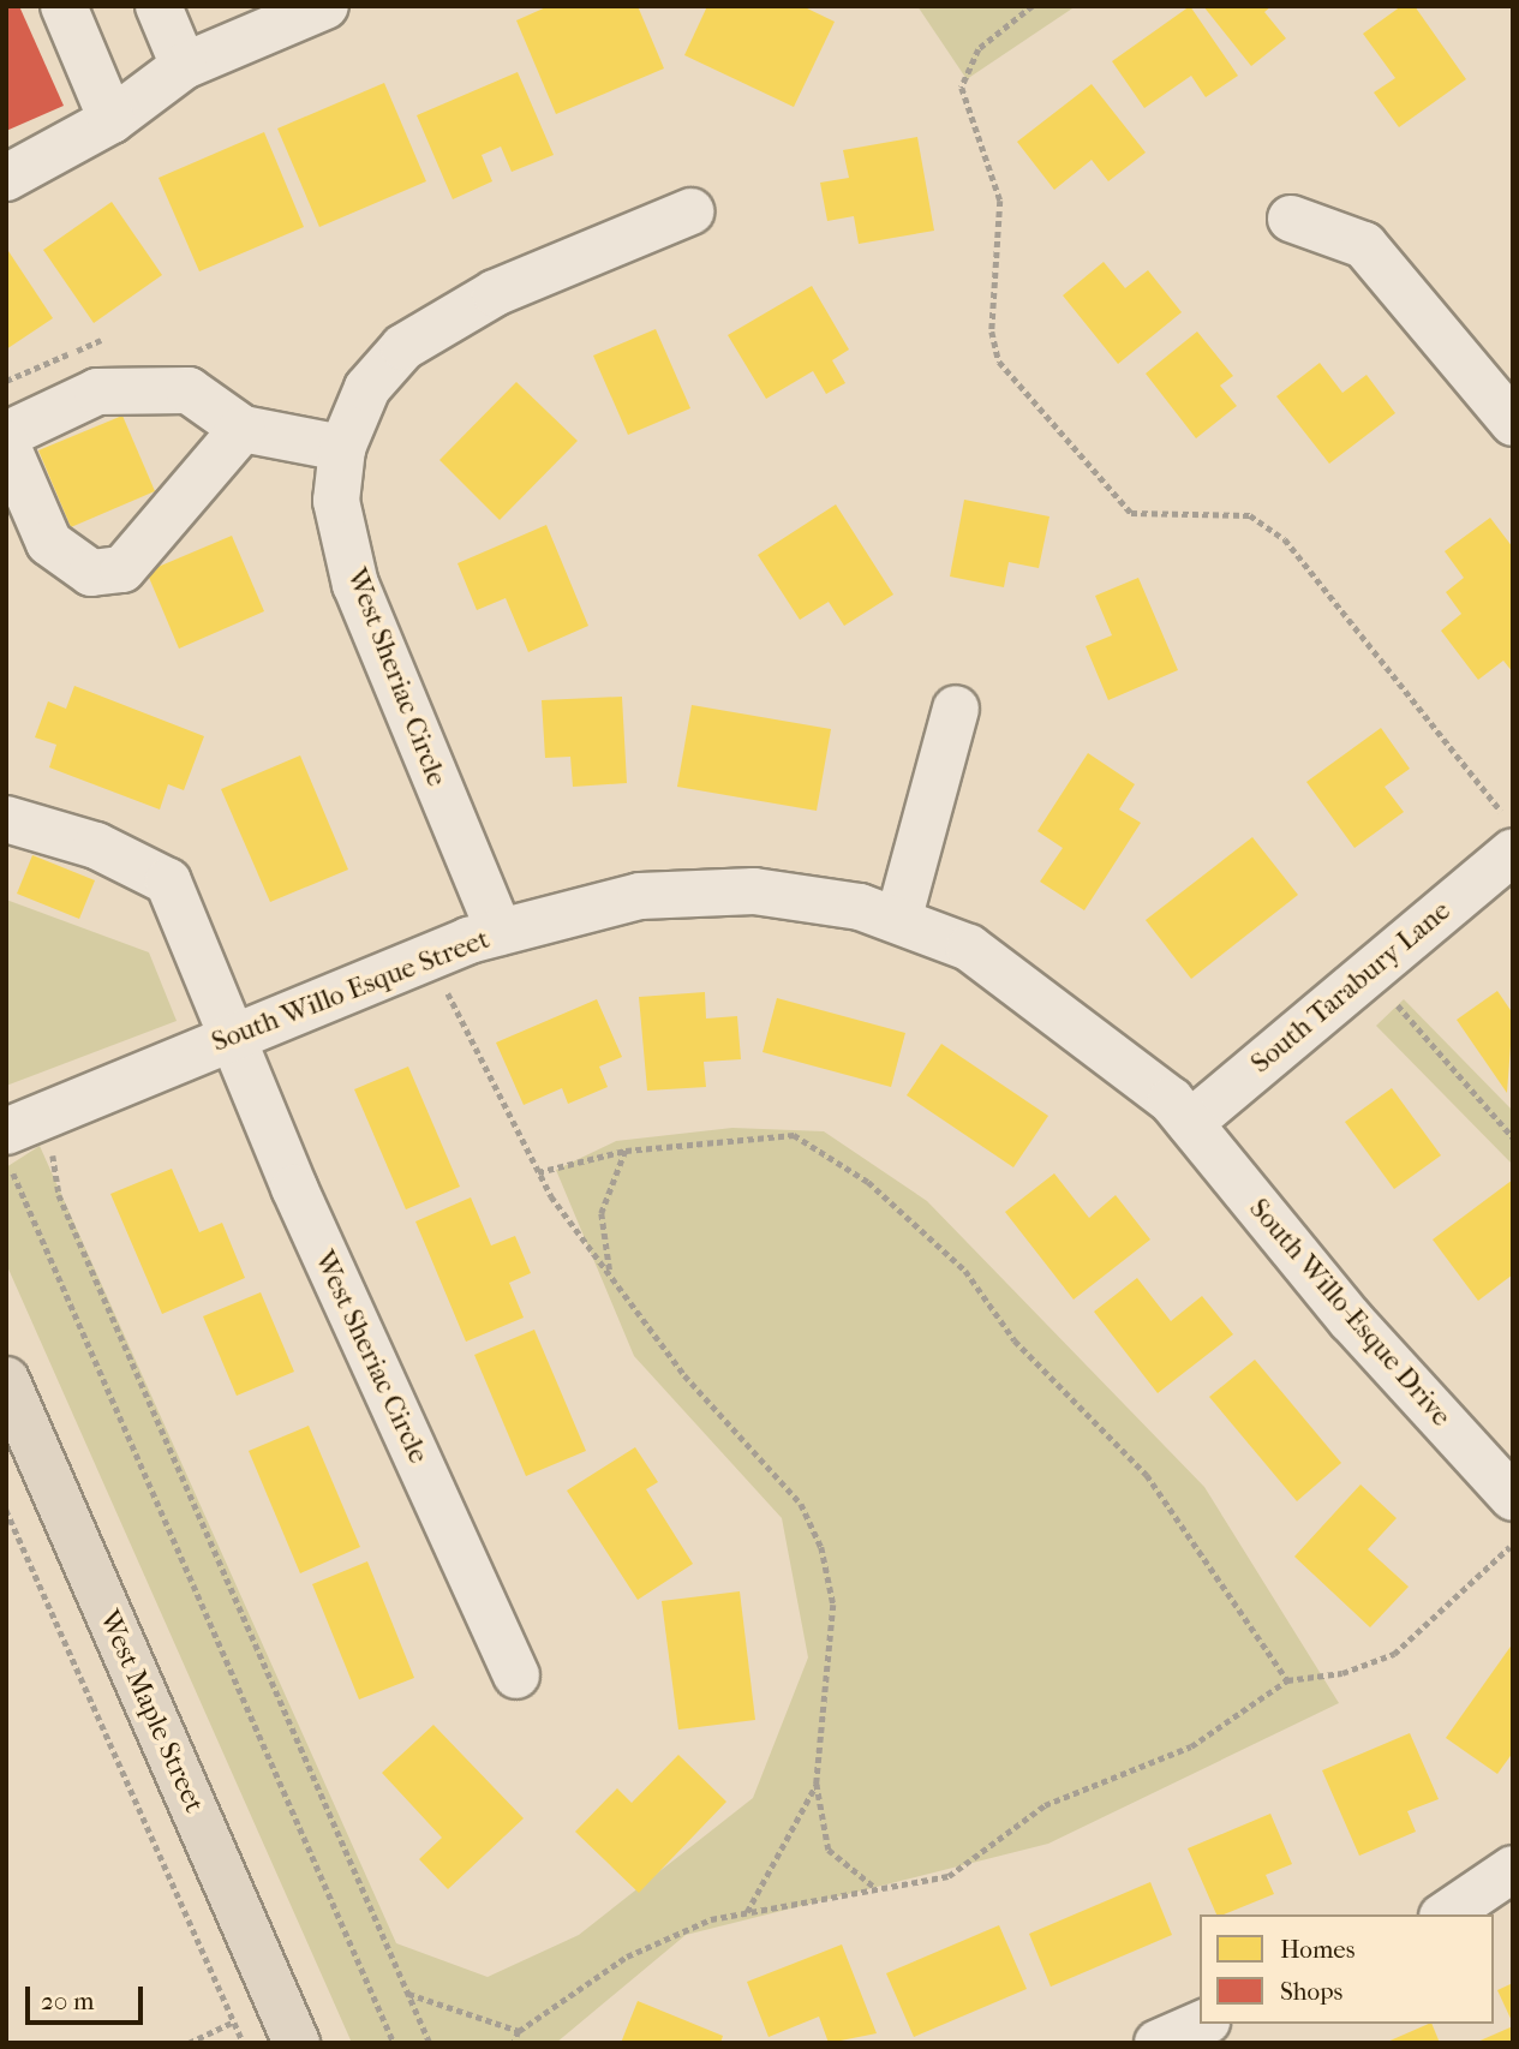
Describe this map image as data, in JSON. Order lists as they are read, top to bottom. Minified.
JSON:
{"streets":{"main road":["West Maple Street"],"street":["West Sheriac Circle","South Tarabury Lane","South Willo Esque Street","South Willo-Esque Drive"]},"crossings":[["West Sheriac Circle","South Willo Esque Street"],["South Tarabury Lane","South Willo Esque Street"],["South Tarabury Lane","South Willo-Esque Drive"],["South Willo Esque Street","South Willo-Esque Drive"]],"legend":["Homes","Shops"],"scale_bar":"20 m"}
